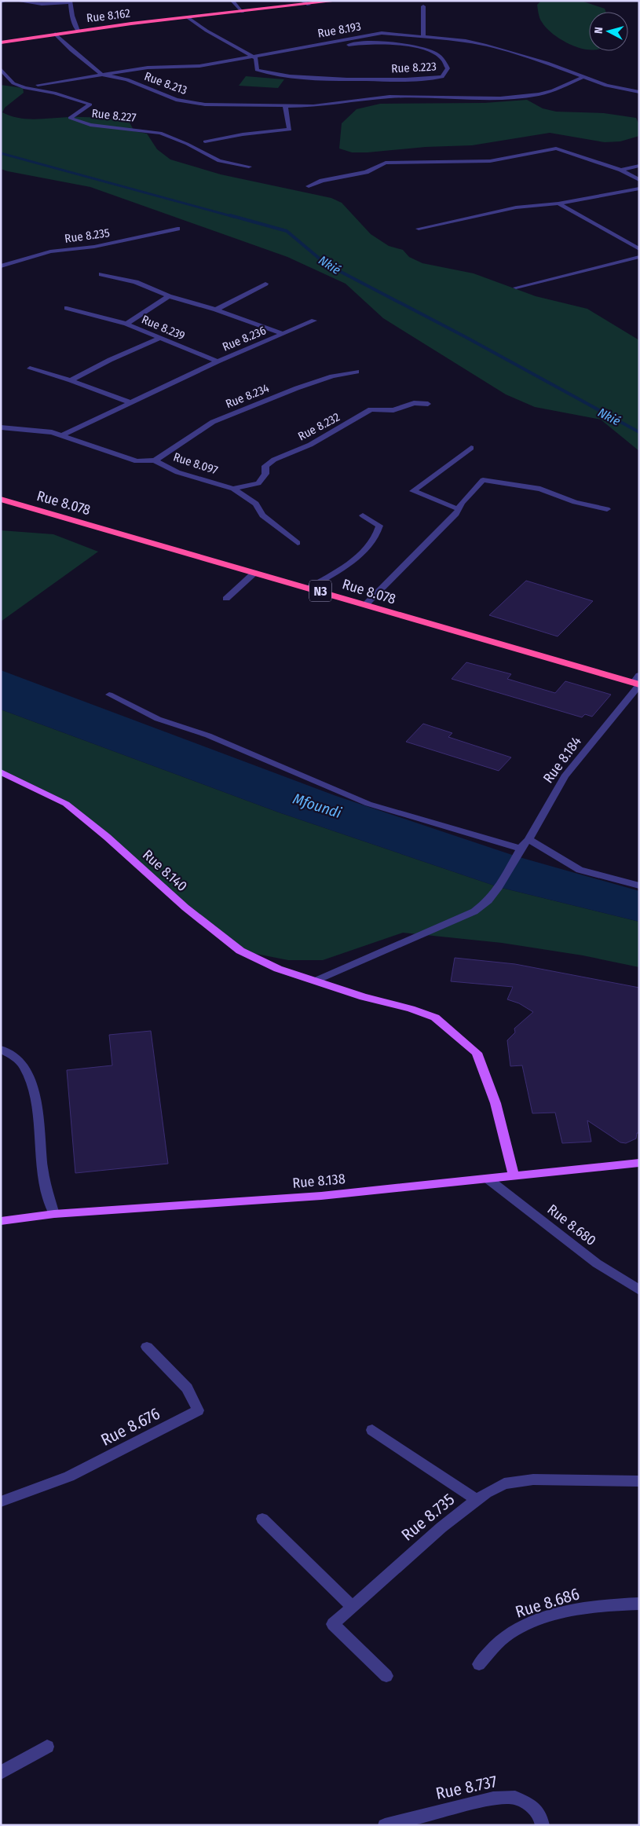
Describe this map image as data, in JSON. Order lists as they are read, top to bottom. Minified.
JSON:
{"streets":{"highway":["Rue 8.162","Rue 8.078","N3"],"main road":["Rue 8.140","Rue 8.138"],"street":["Rue 8.193","Rue 8.223","Rue 8.213","Rue 8.227","Rue 8.235","Rue 8.239","Rue 8.236","Rue 8.234","Rue 8.232","Rue 8.097","Rue 8.184","Rue 8.680","Rue 8.676","Rue 8.735","Rue 8.686","Rue 8.737"]},"crossings":[["Rue 8.162","Rue 8.213"],["Rue 8.193","Rue 8.223"],["Rue 8.193","Rue 8.213"],["Rue 8.239","Rue 8.236"],["Rue 8.236","Rue 8.097"],["Rue 8.234","Rue 8.097"],["Rue 8.232","Rue 8.097"],["Rue 8.078","Rue 8.184"],["Rue 8.184","Rue 8.140"],["Rue 8.140","Rue 8.138"],["Rue 8.138","Rue 8.680"]],"water":["Nkié","Mfoundi"],"north":"left"}
